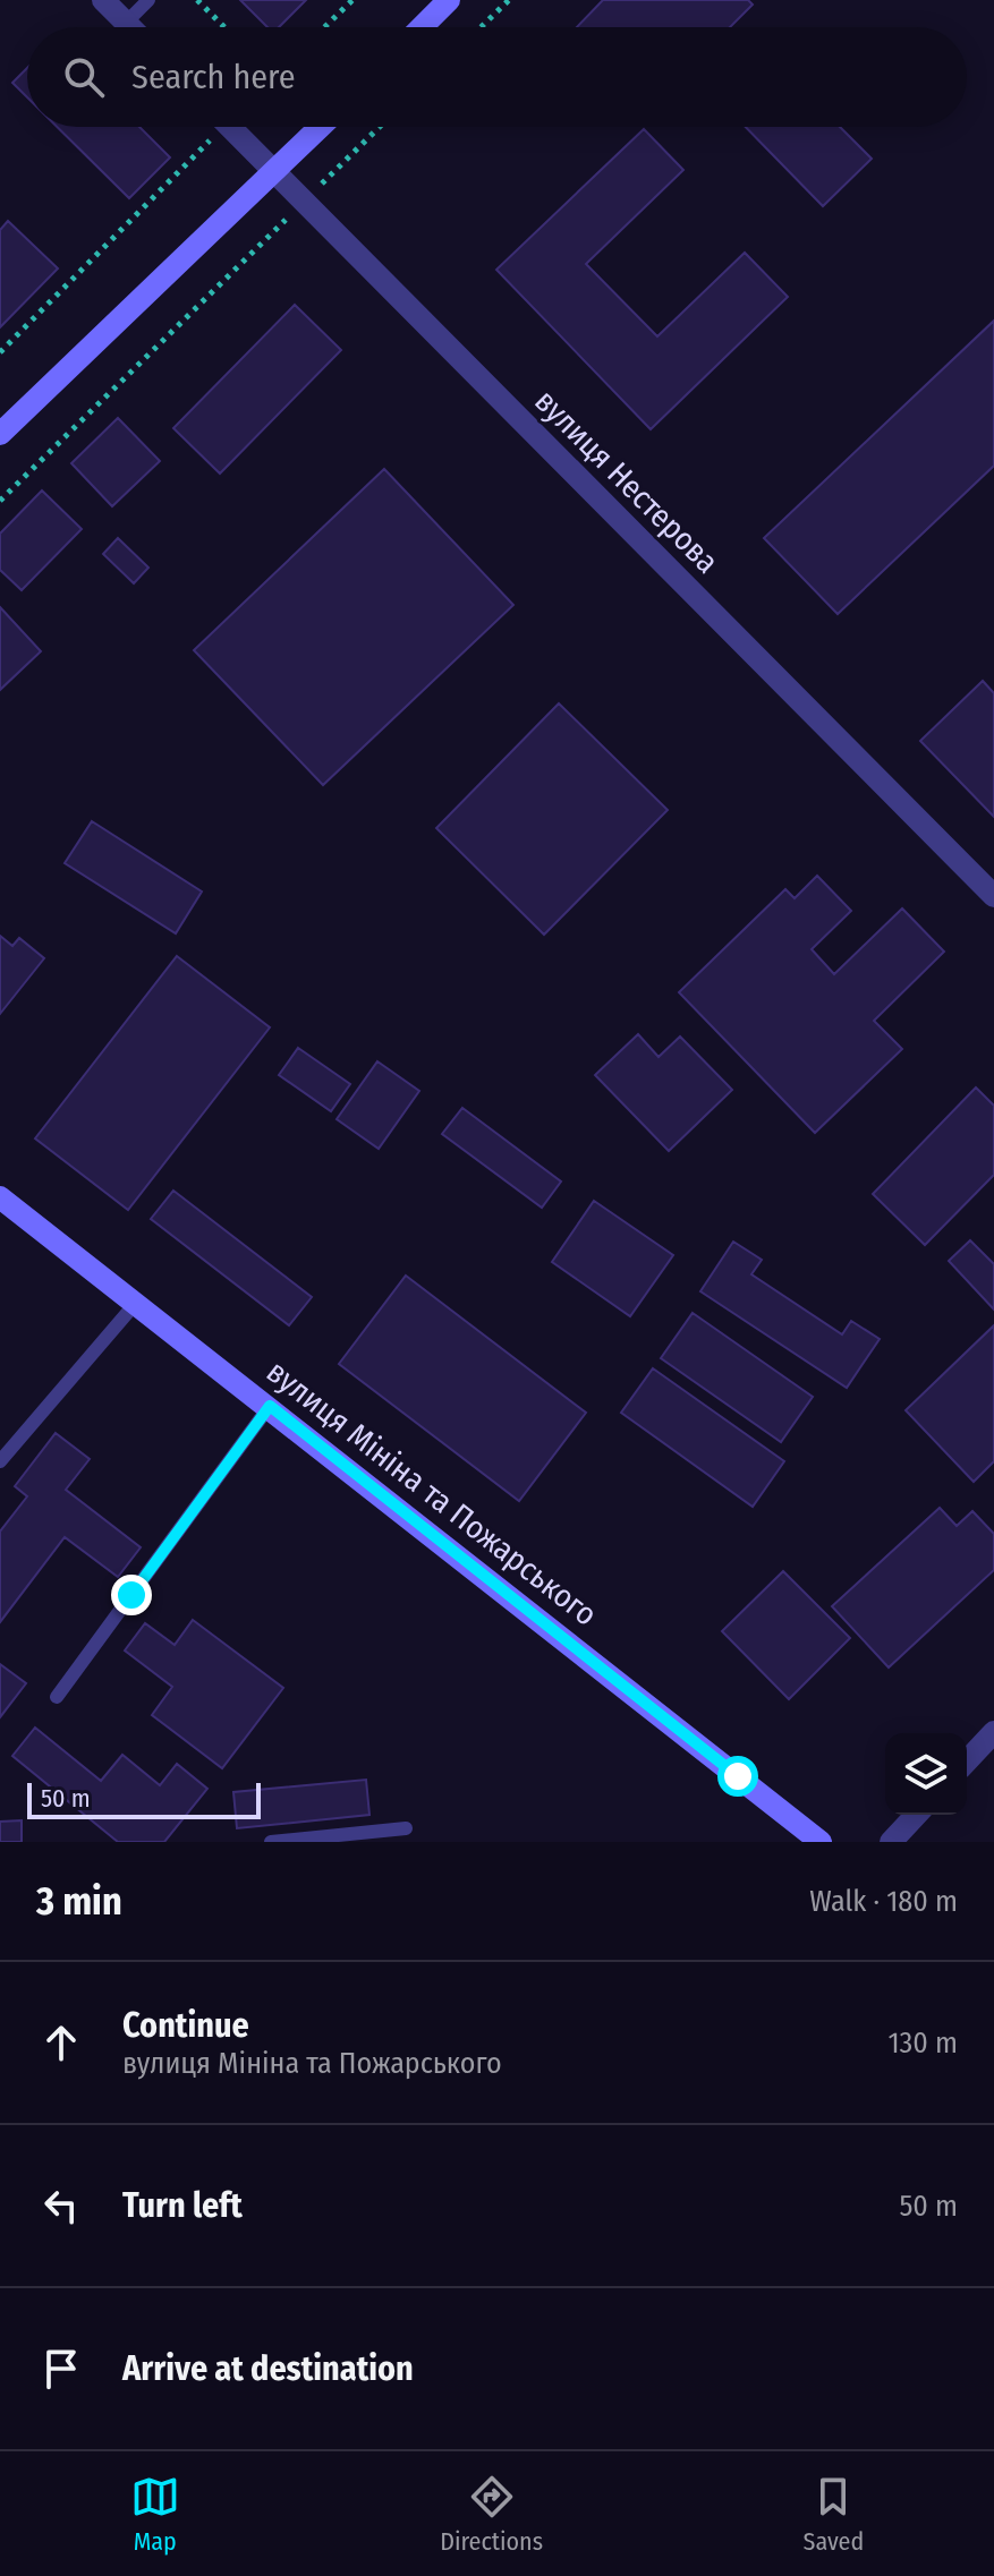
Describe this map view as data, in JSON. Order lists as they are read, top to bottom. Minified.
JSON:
{"streets":{"street":["вулиця Нестерова","вулиця Мініна та Пожарського"]},"scale_bar":"50 m","page":{"search":"Search here","scale":"50 m","heading":["3 min","Walk · 180 m"],"list":[["Continue","вулиця Мініна та Пожарського","130 m"],["Turn left","50 m"],"Arrive at destination"],"nav":["Map","Directions","Saved"]}}
